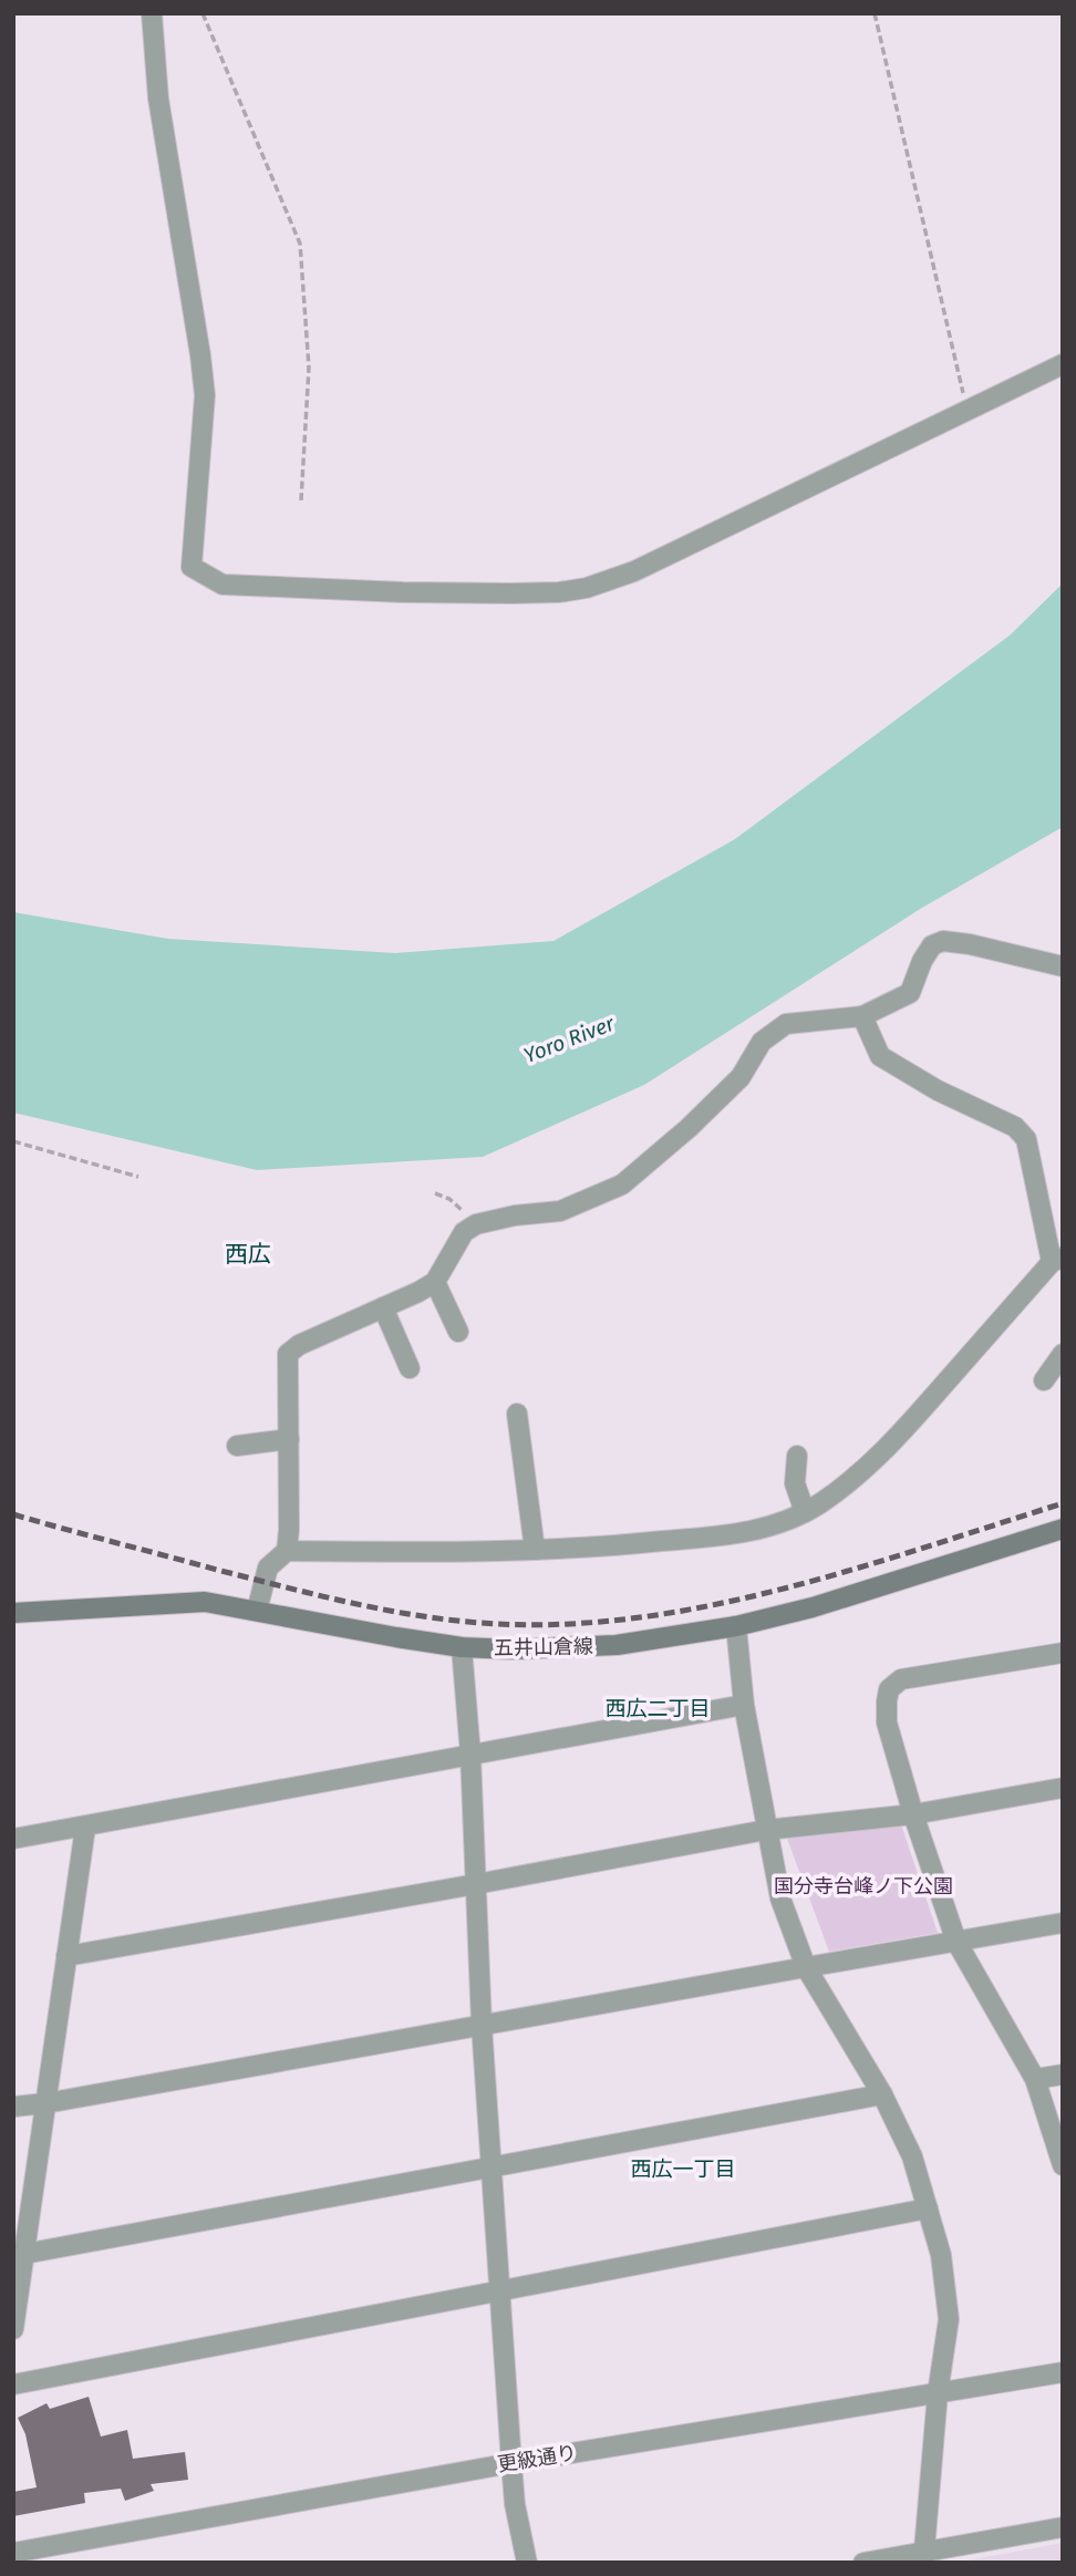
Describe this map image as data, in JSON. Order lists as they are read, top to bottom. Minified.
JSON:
{"streets":{"main road":["五井山倉線"],"street":["更級通り"]},"districts":["西広","西広二丁目","西広一丁目"],"water":["Yoro River"],"parks":["国分寺台峰ノ下公園"]}
